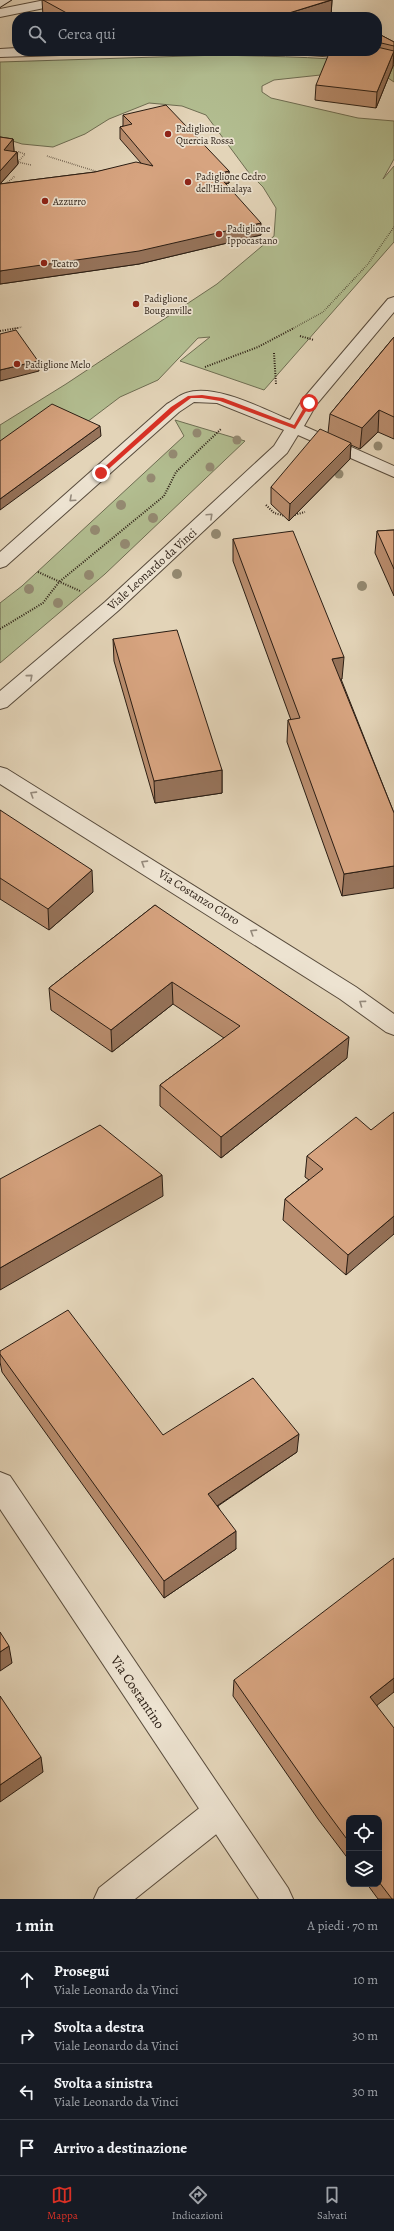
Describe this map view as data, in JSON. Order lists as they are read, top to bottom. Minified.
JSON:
{"streets":{"street":["Viale Leonardo da Vinci","Via Costanzo Cloro","Via Costantino"]},"one_way":["Viale Leonardo da Vinci","Via Costanzo Cloro"],"places":["Padiglione Quercia Rossa","Padiglione Cedro dell’Himalaya","Azzurro","Padiglione Ippocastano","Teatro","Padiglione Bouganville","Padiglione Melo"],"page":{"search":"Cerca qui","heading":["1 min","A piedi · 70 m"],"list":[["Prosegui","Viale Leonardo da Vinci","10 m"],["Svolta a destra","Viale Leonardo da Vinci","30 m"],["Svolta a sinistra","Viale Leonardo da Vinci","30 m"],"Arrivo a destinazione"],"nav":["Mappa","Indicazioni","Salvati"]}}
